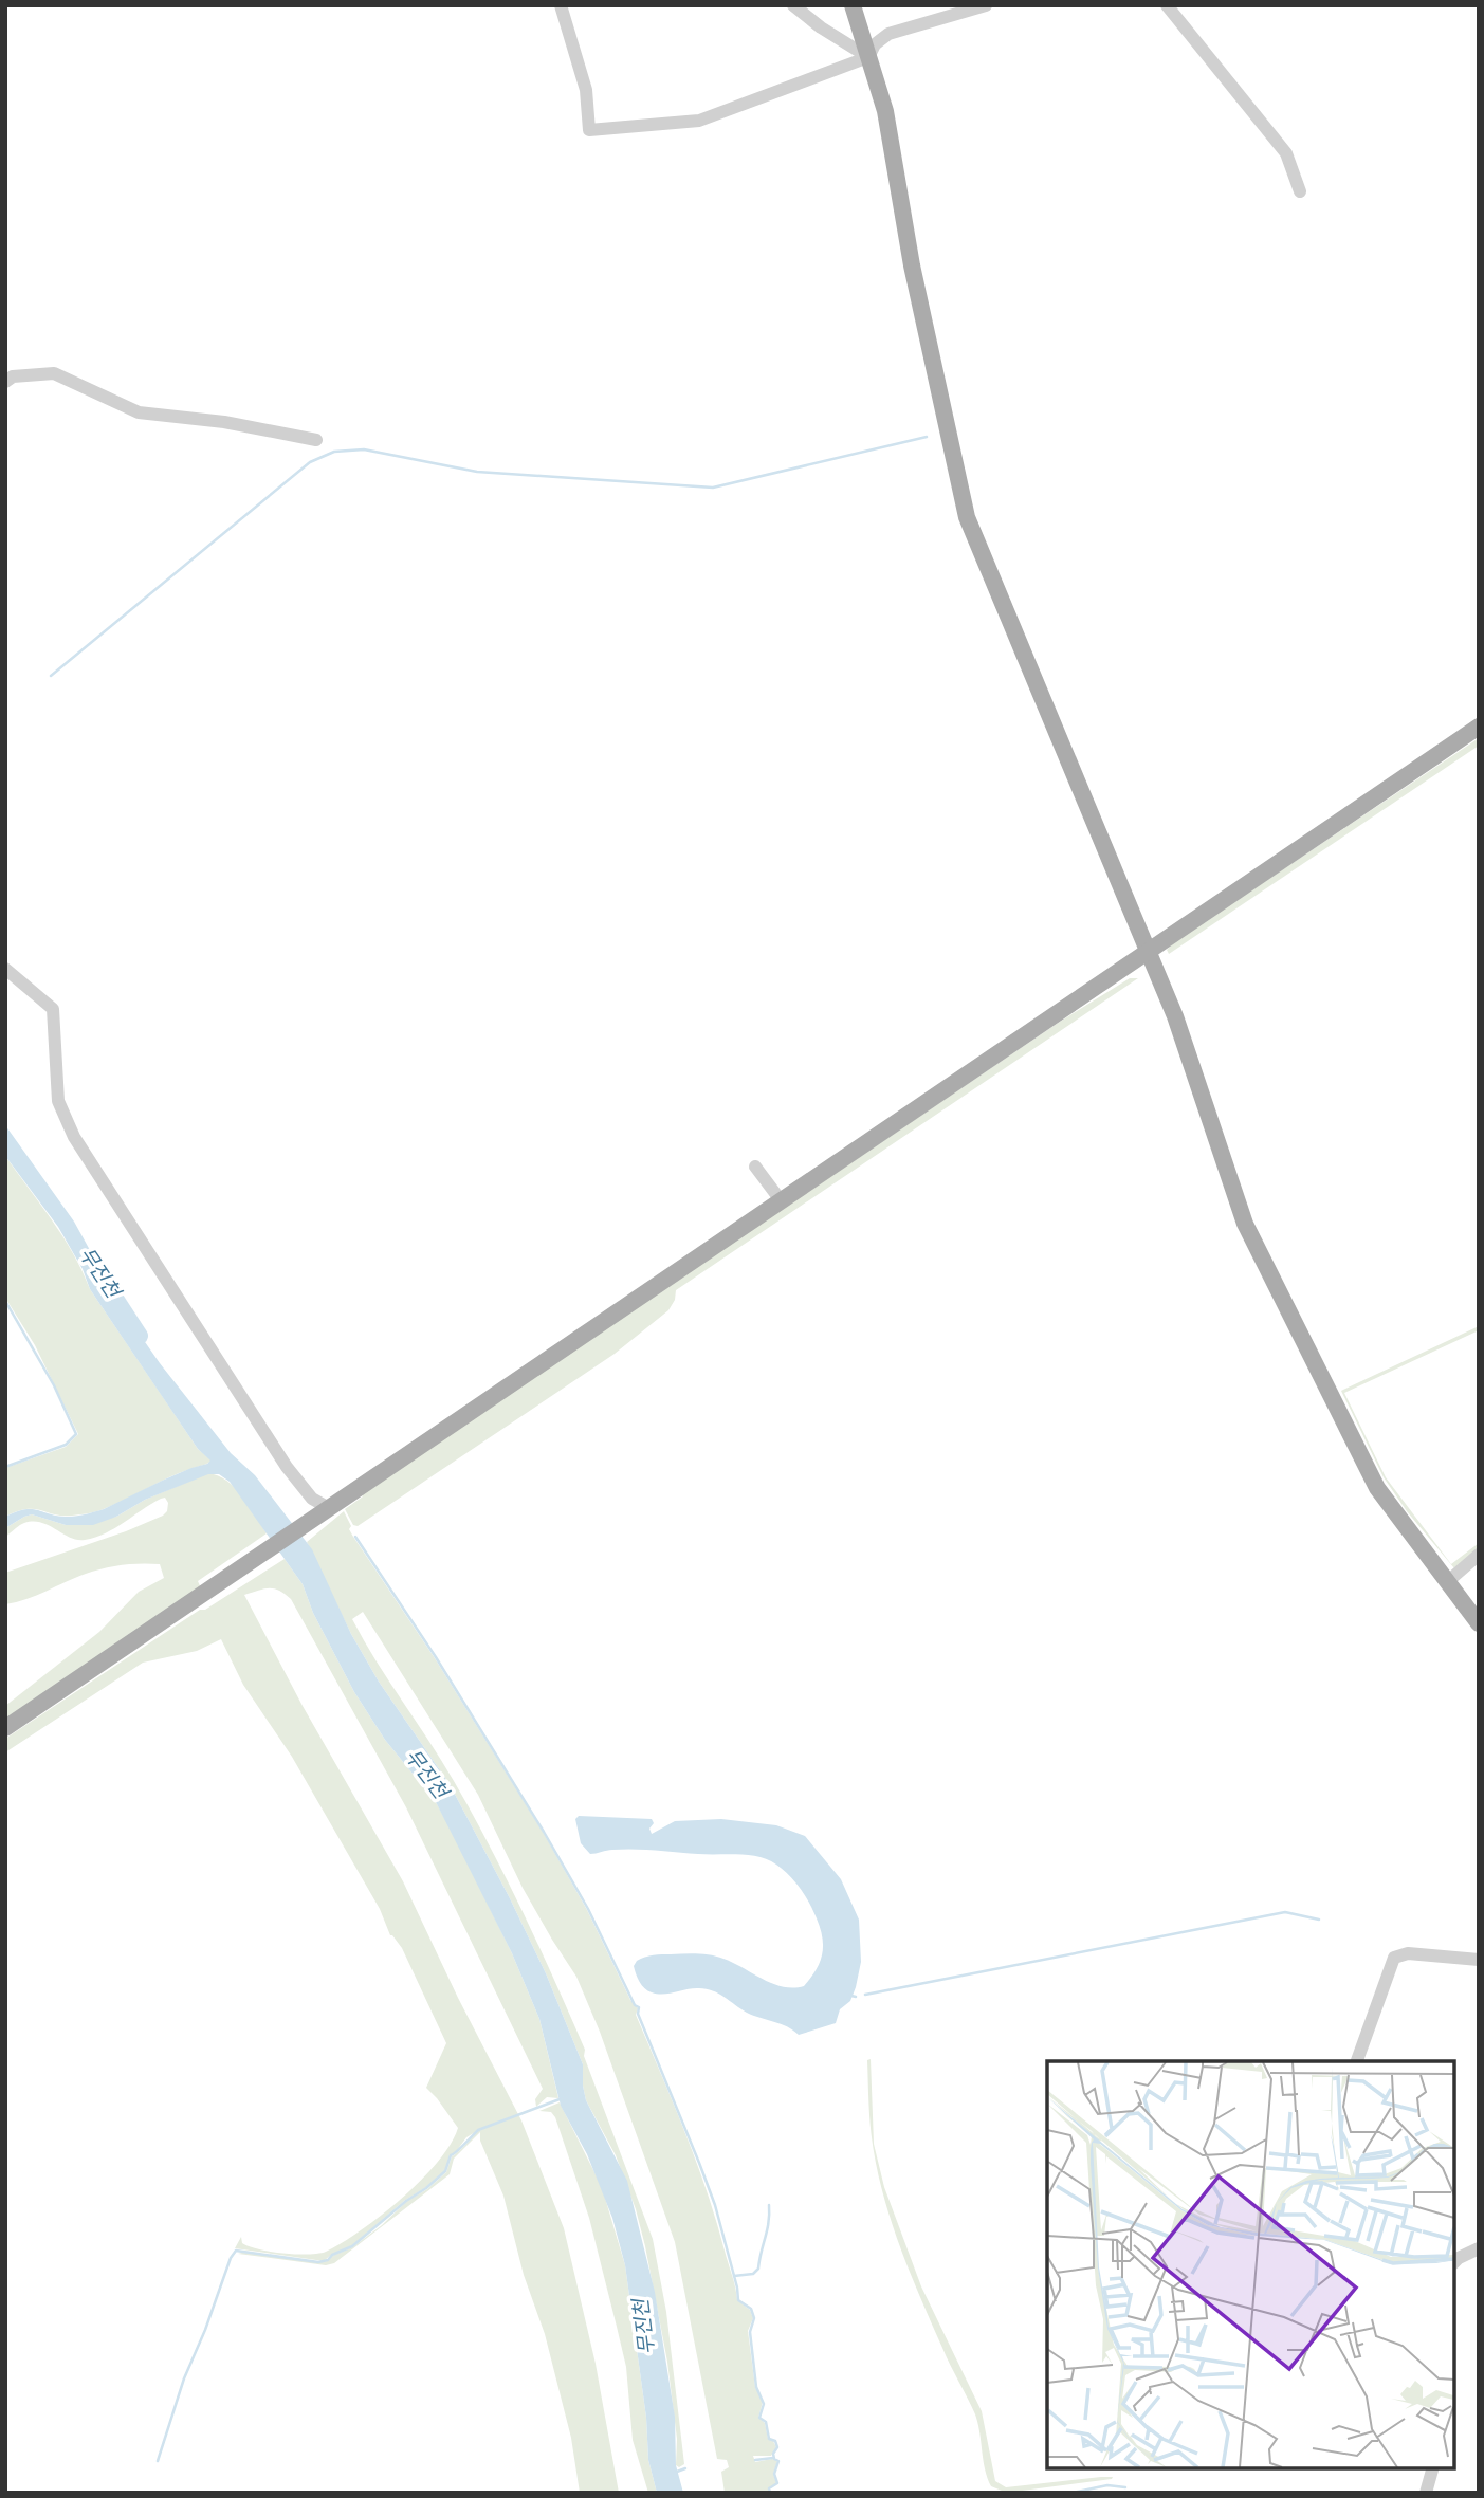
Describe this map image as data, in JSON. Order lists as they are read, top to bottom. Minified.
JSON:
{"water":["무진천"]}
